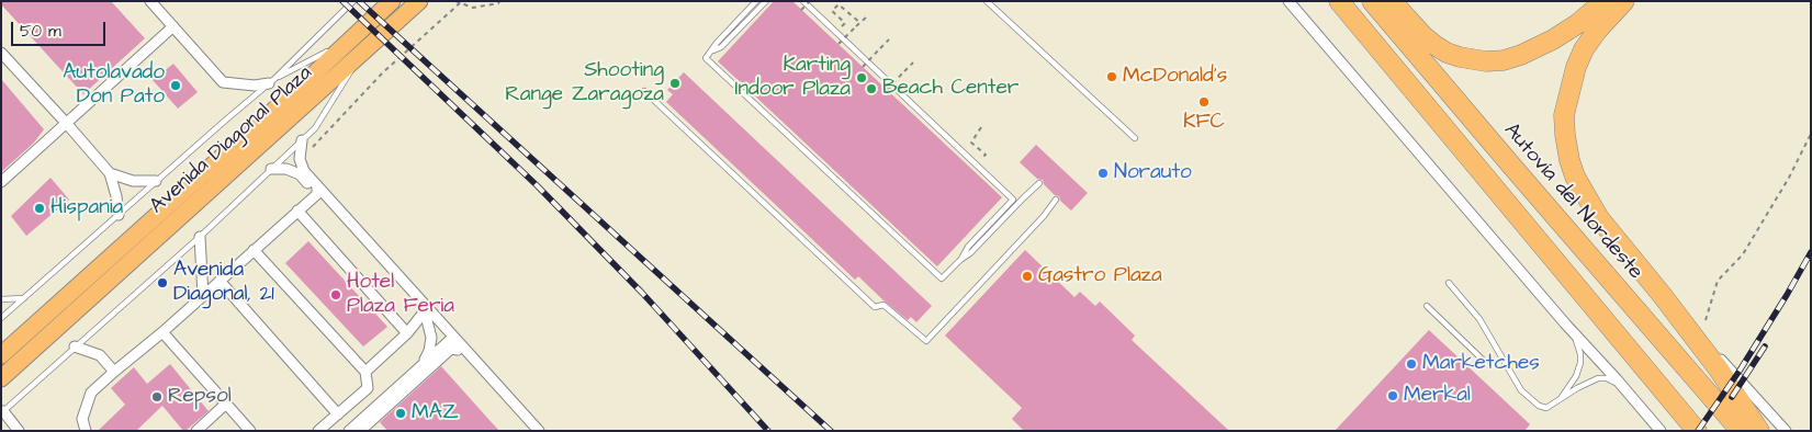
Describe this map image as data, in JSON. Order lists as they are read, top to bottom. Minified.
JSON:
{"streets":{"highway":["Autovía del Nordeste"],"main road":["Avenida Diagonal Plaza"]},"places":["McDonald's","Karting Indoor Plaza","Shooting Range Zaragoza","Autolavado Don Pato","Beach Center","KFC","Norauto","Hispania","Gastro Plaza","Avenida Diagonal, 21","Hotel Plaza Feria","Marketches","Merkal","Repsol","MAZ"],"scale_bar":"50 m"}
